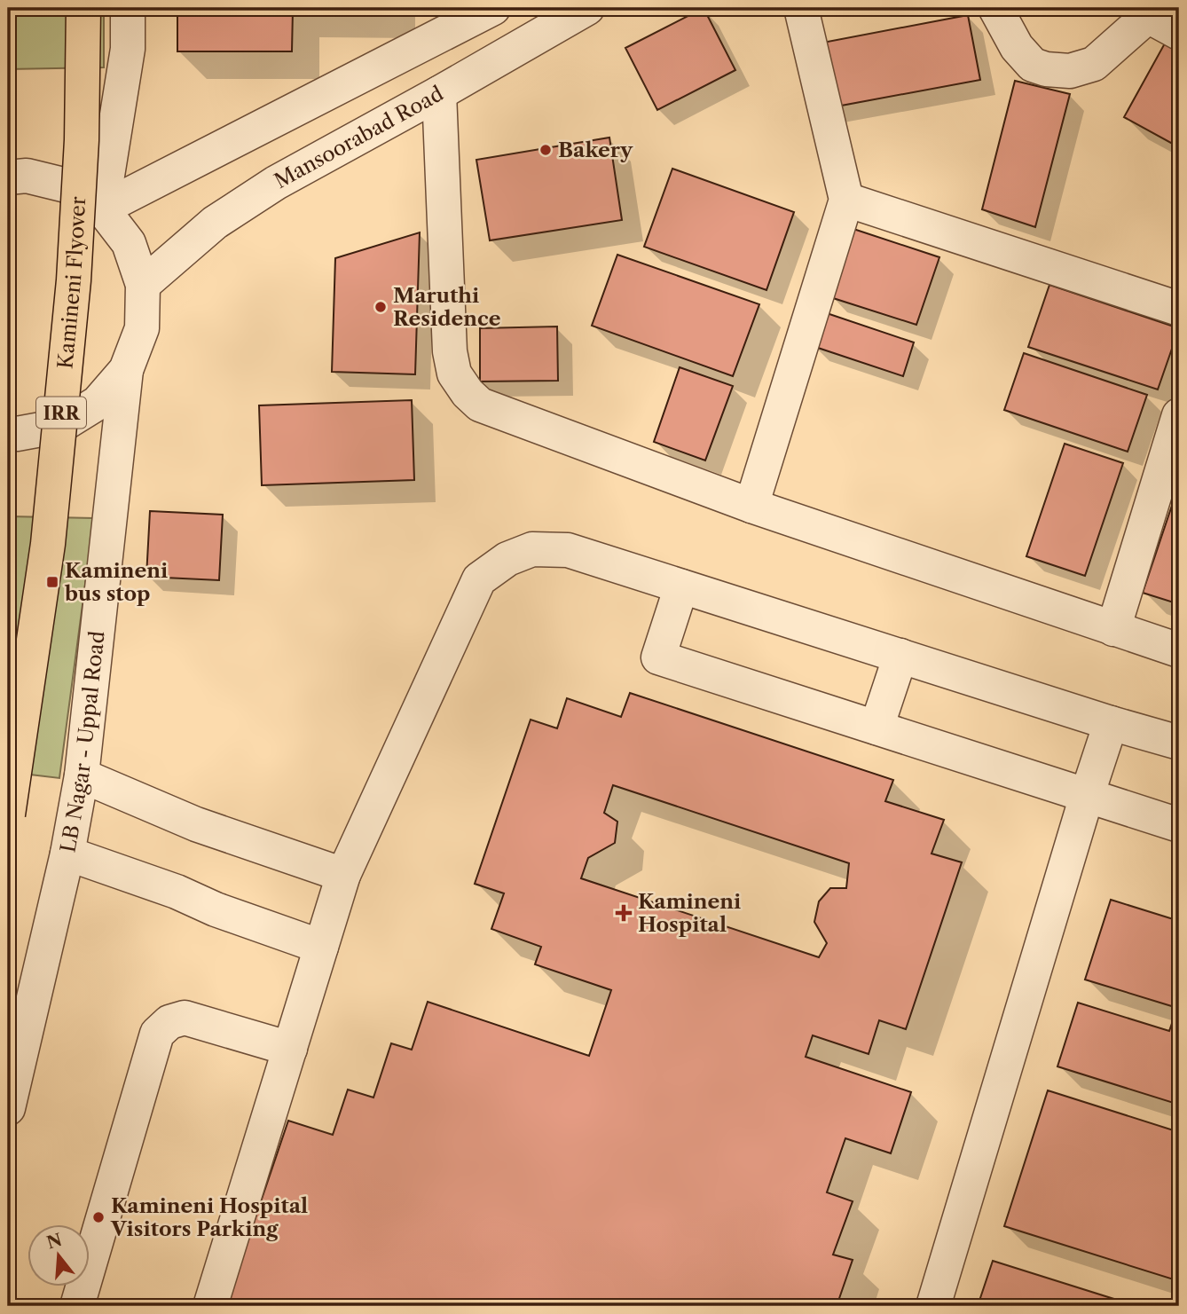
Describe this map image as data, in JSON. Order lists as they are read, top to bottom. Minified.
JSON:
{"streets":{"highway":["Kamineni Flyover","IRR"],"street":["Mansoorabad Road","LB Nagar - Uppal Road"]},"places":{"other":["Bakery","Maruthi Residence","Kamineni Hospital Visitors Parking"],"transit":["Kamineni bus stop"],"health":["Kamineni Hospital"]},"north":"top"}
